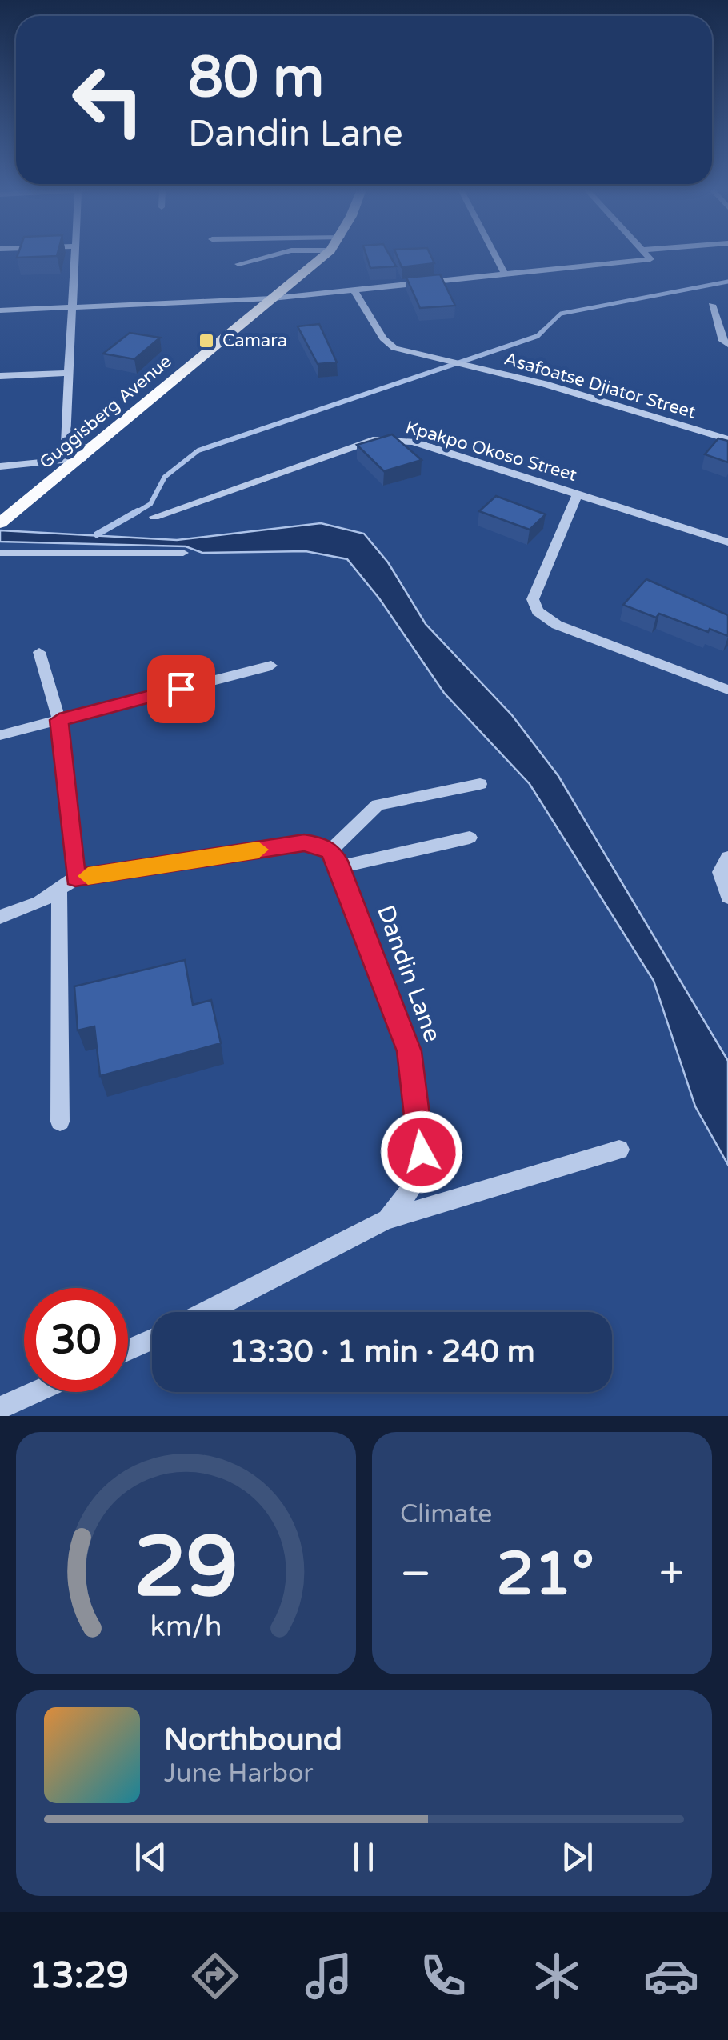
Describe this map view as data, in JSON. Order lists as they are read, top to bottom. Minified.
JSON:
{"streets":{"main road":["Guggisberg Avenue"],"street":["Asafoatse Djiator Street","Kpakpo Okoso Street","Dandin Lane"]},"places":{"transit":["Camara"]},"page":{"turn":["80 m","Dandin Lane"],"limit":"30","trip":"13:30 · 1 min · 240 m","tile":"Climate","heat":["−","21°","+"],"song":["Northbound","June Harbor"],"tabs":"13:29","gauge":["29","km/h"]}}
